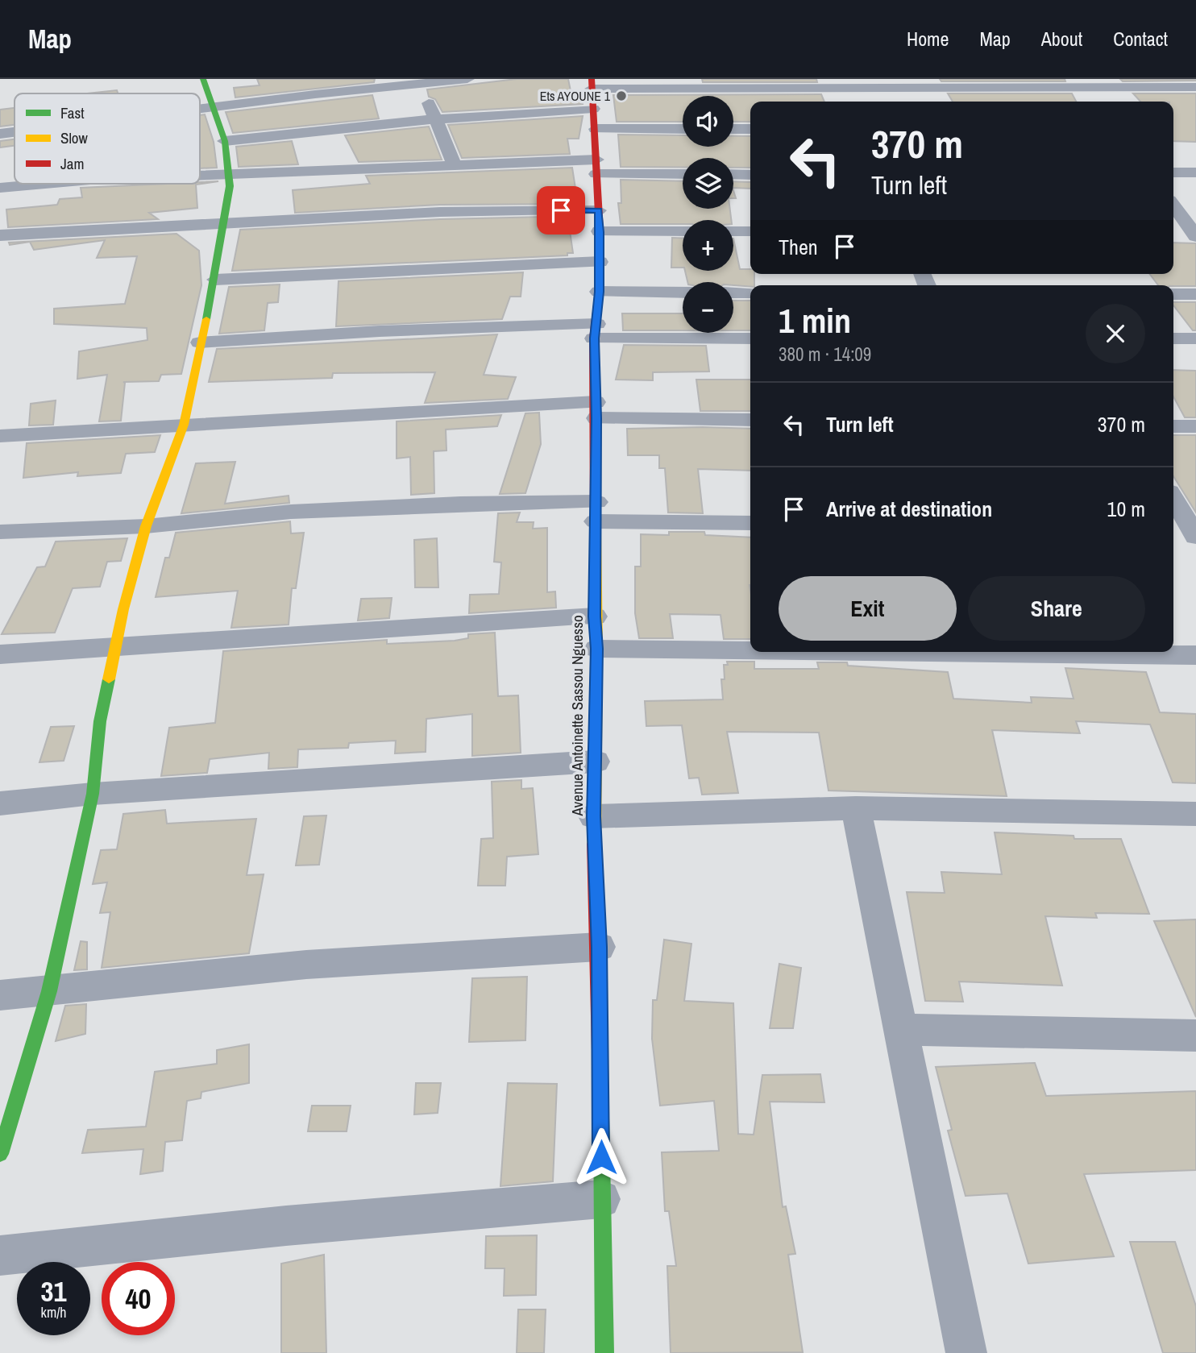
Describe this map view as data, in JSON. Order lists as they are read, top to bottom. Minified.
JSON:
{"streets":{"street":["Avenue Antoinette Sassou Nguesso"]},"places":["Ets AYOUNE 1"],"legend":["Fast","Slow","Jam"],"page":{"header":"Map","nav":["Home","Map","About","Contact"],"map_buttons":["+","−"],"turn":["370 m","Turn left"],"then":"Then","heading":["1 min","380 m · 14:09"],"list":[{"name":"Turn left","value":"370 m"},{"name":"Arrive at destination","value":"10 m"}],"buttons":["Exit","Share"],"speed":"31 km/h","limit":"40"}}
